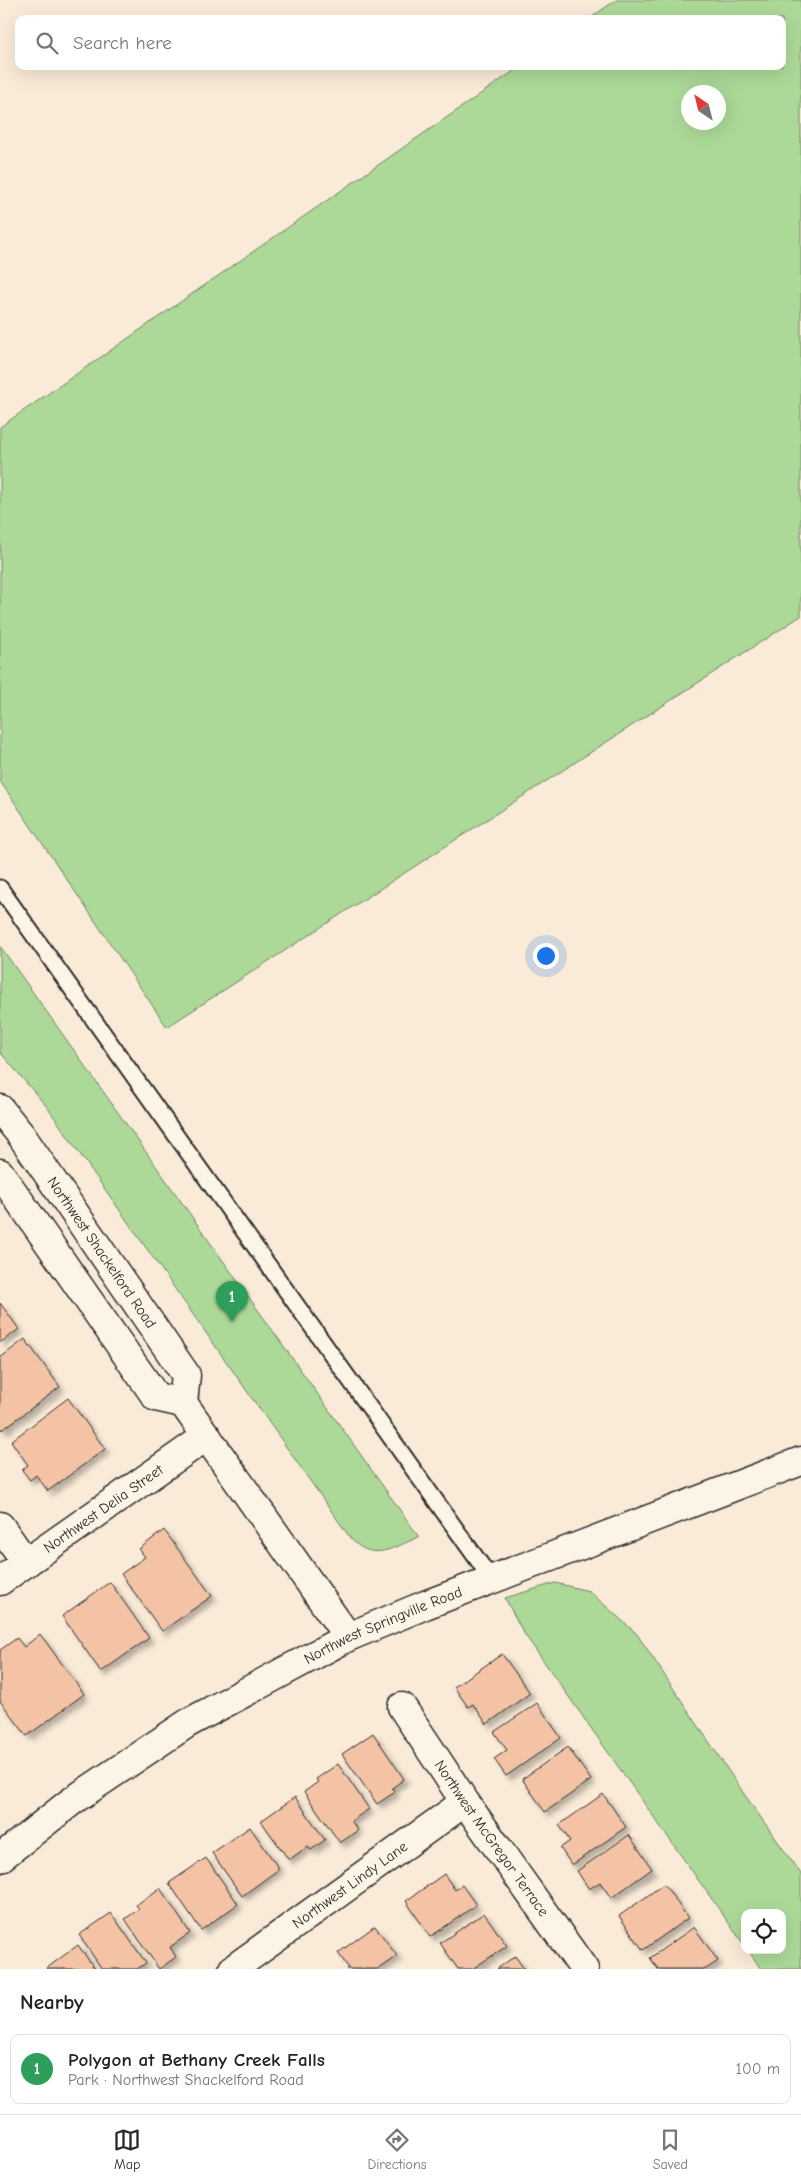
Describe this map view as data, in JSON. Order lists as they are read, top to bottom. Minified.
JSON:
{"streets":{"street":["Northwest Shackelford Road","Northwest Delia Street","Northwest Springville Road","Northwest McGregor Terrace","Northwest Lindy Lane"]},"crossings":[["Northwest McGregor Terrace","Northwest Lindy Lane"]],"north":"top left","page":{"search":"Search here","pins":"1","heading":"Nearby","list":[{"mark":"1","name":"Polygon at Bethany Creek Falls","note":"Park · Northwest Shackelford Road","value":"100 m"}],"nav":["Map","Directions","Saved"]}}
